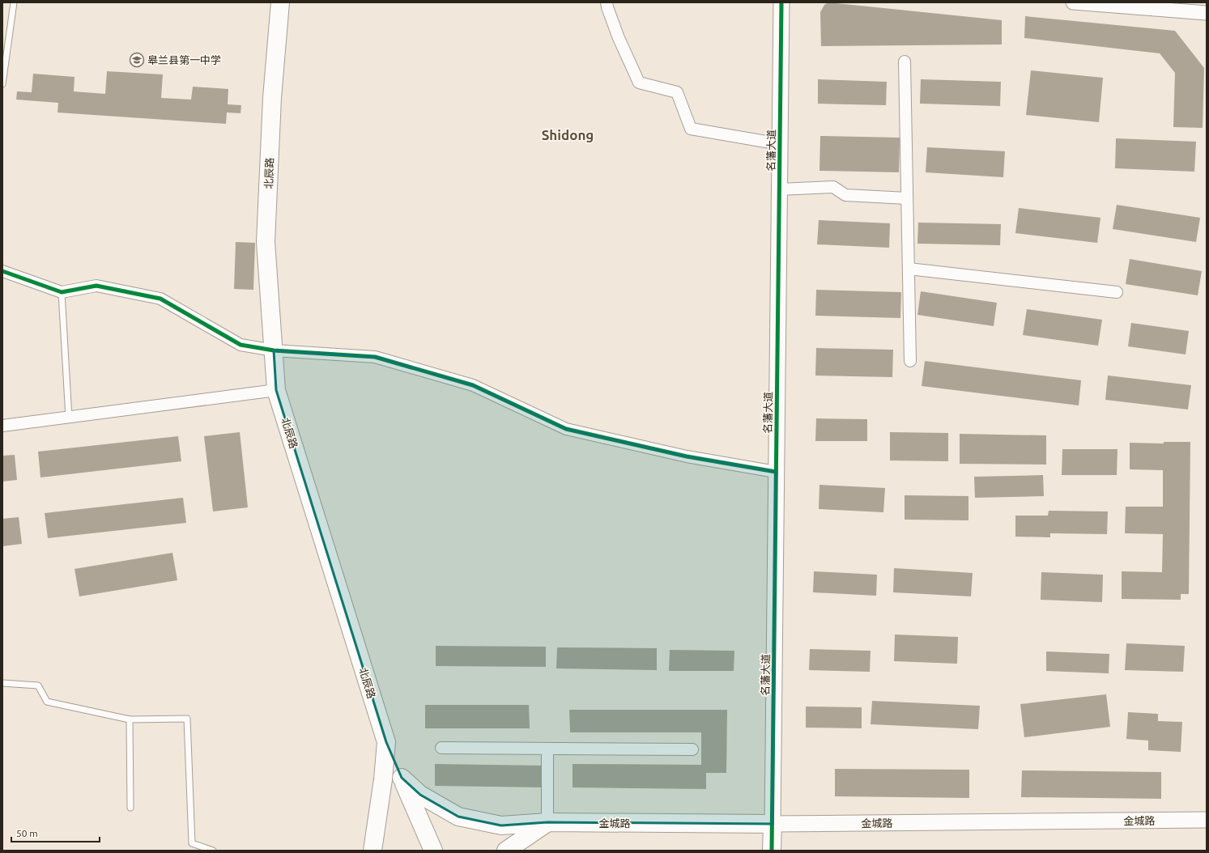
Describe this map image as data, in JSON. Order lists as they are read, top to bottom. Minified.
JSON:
{"streets":{"main road":["名藩大道","北辰路","金城路"]},"crossings":[["名藩大道","金城路"]],"districts":["Shidong"],"places":{"school or university":["皋兰县第一中学"]},"scale_bar":"50 m"}
